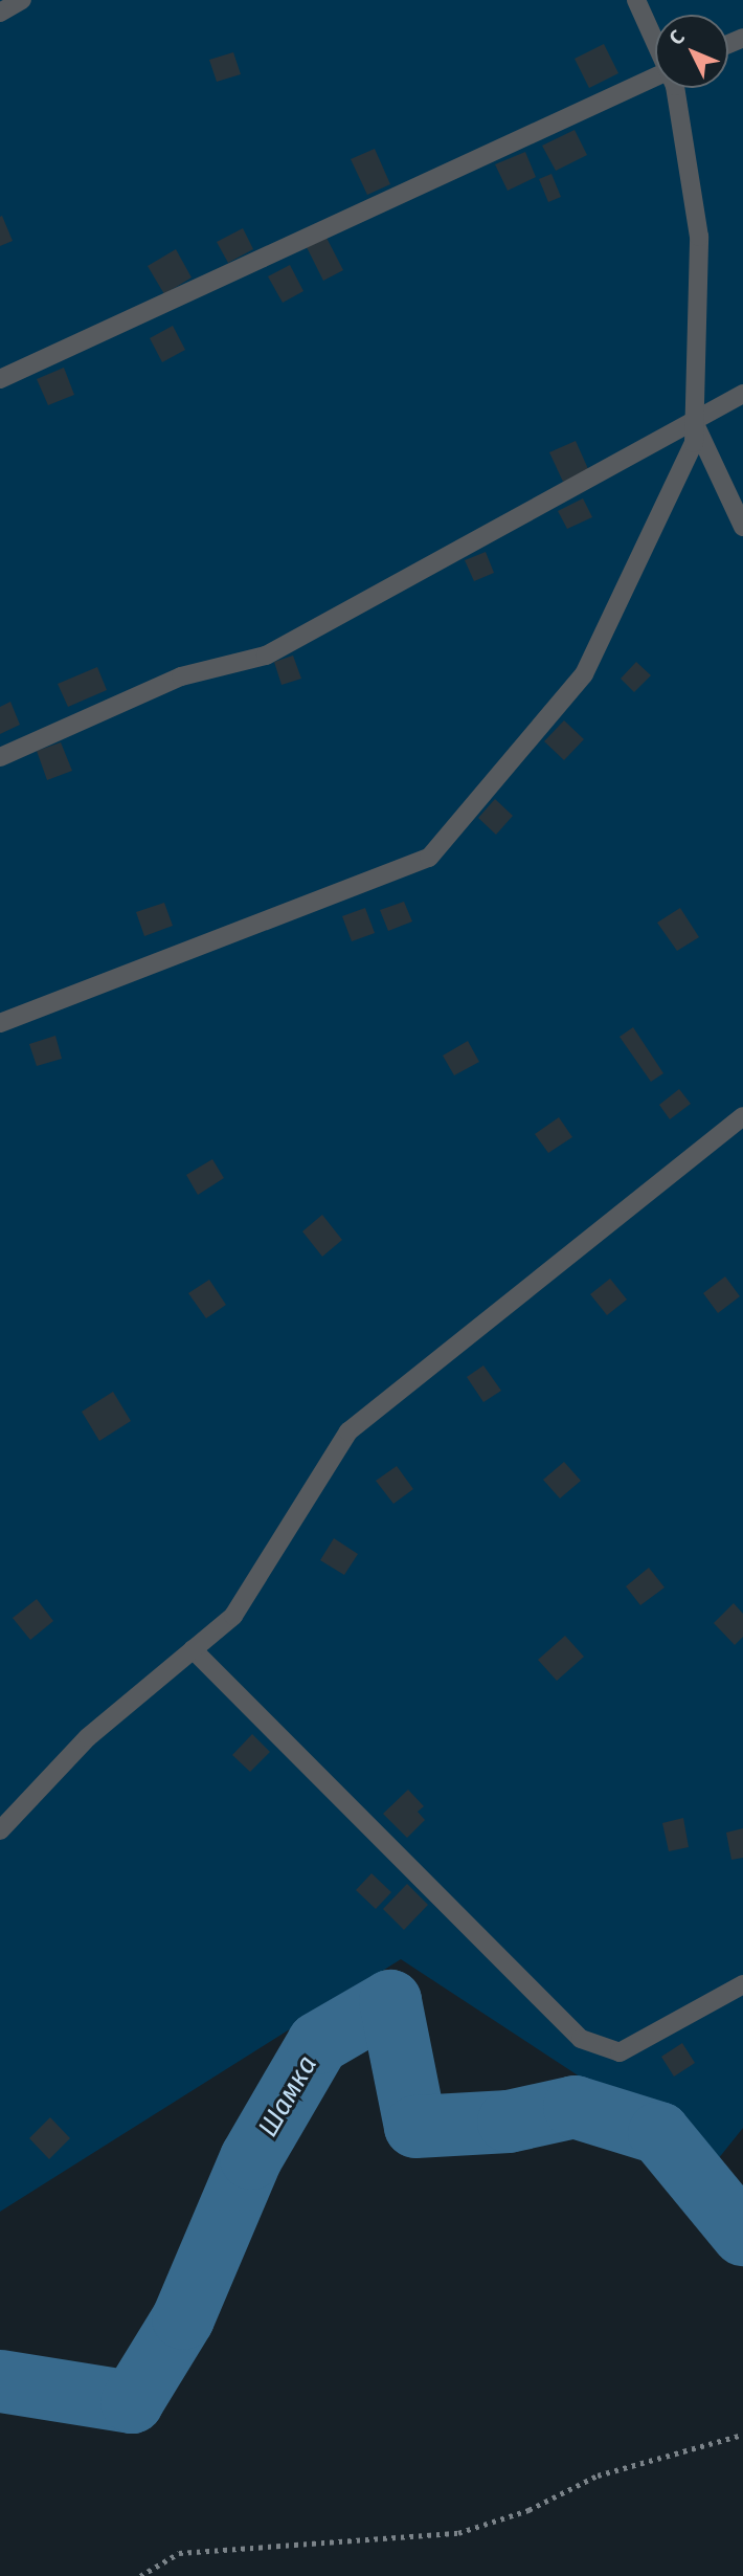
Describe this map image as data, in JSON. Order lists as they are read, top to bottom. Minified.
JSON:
{"water":["Шамка"],"north":"top left"}
